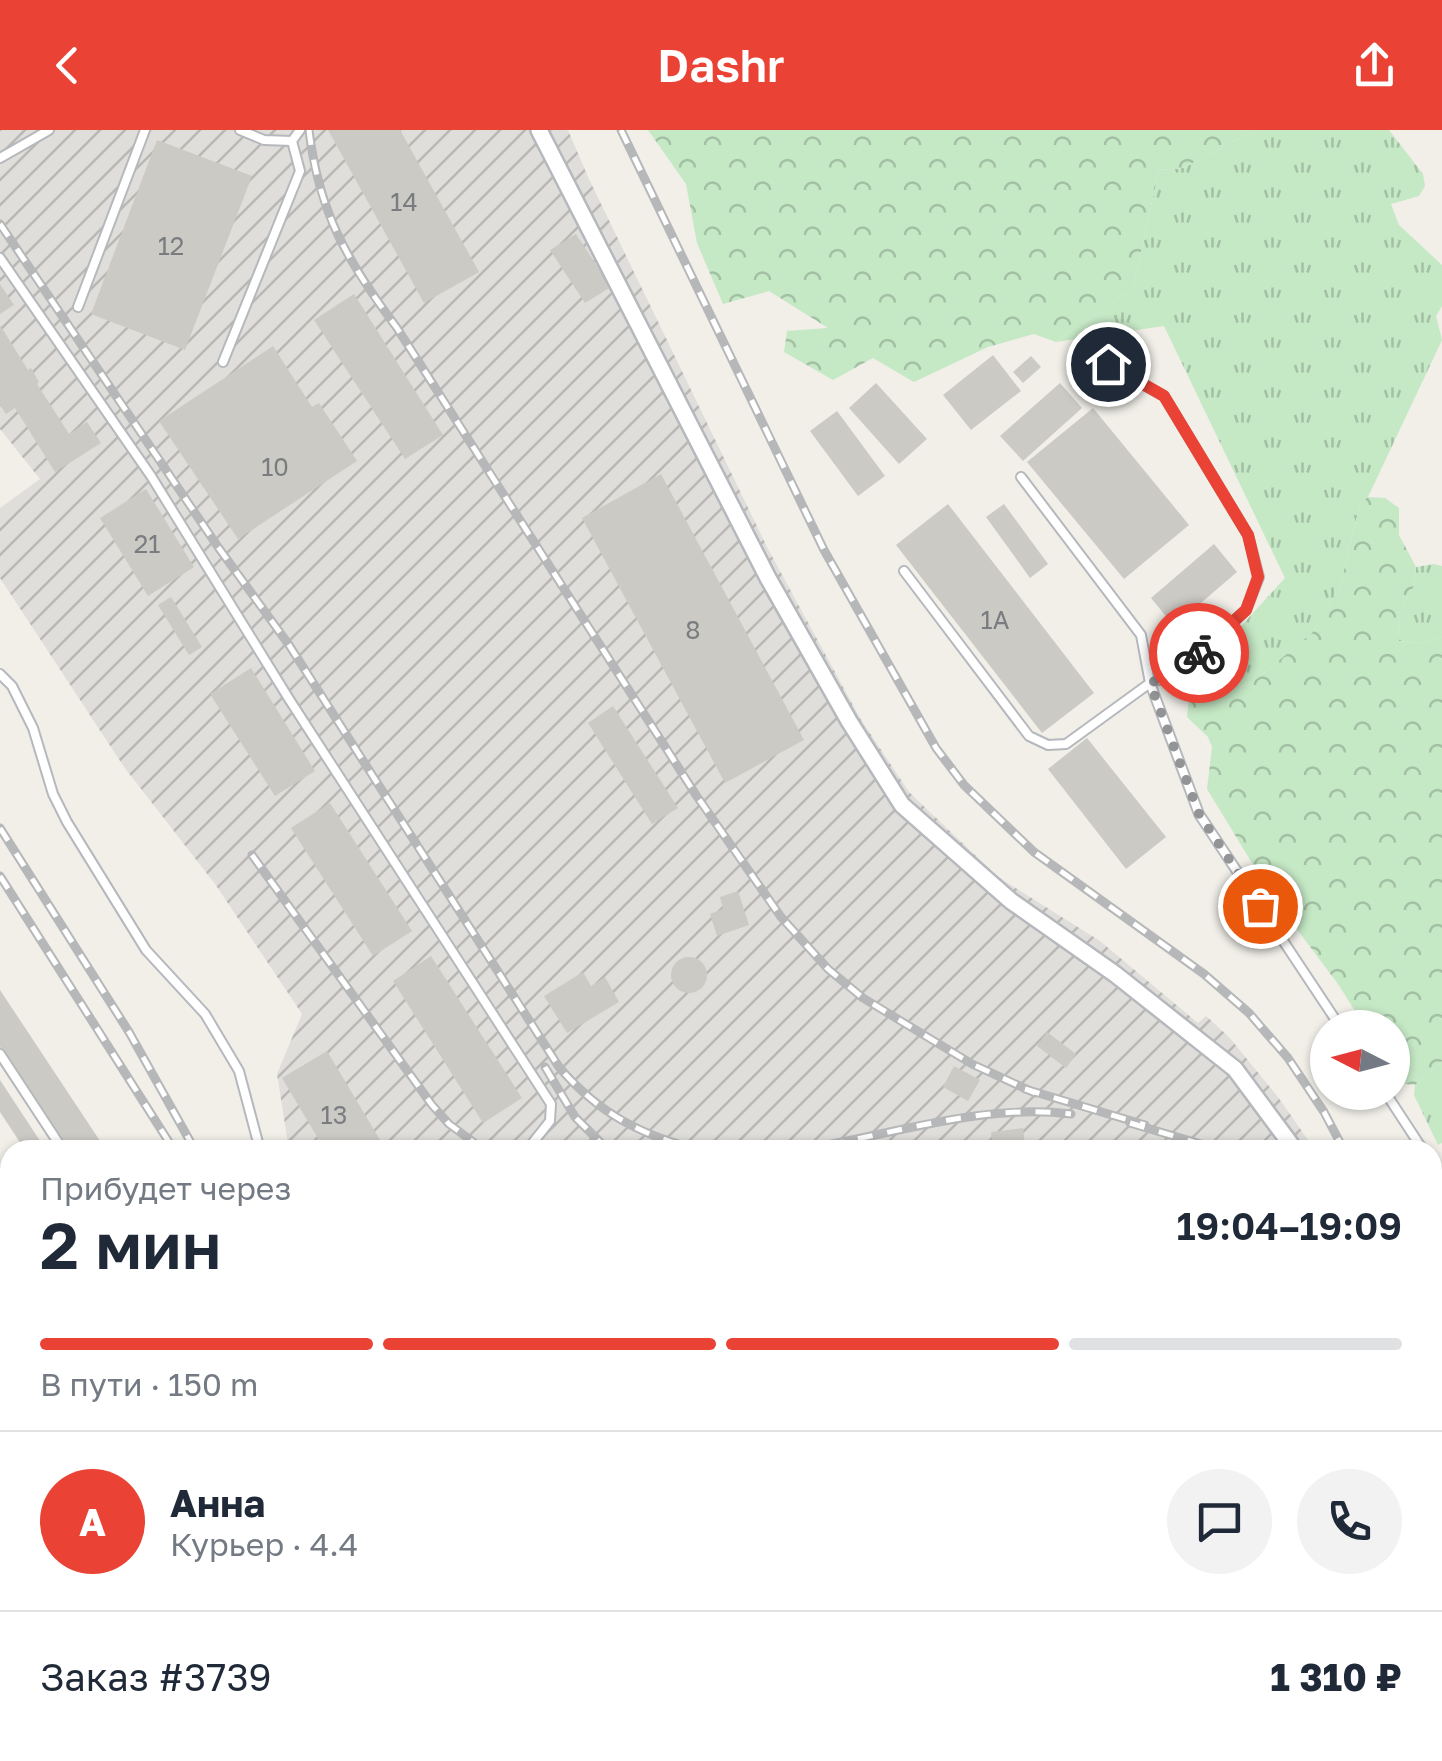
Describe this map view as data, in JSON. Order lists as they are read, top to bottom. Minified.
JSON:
{"house_numbers":["14","12","10","21","1А","8","13"],"north":"left","page":{"header":"Dashr","heading":["2 мин","Прибудет через","19:04–19:09"],"panel":["Анна","Курьер · 4.4","Заказ #3739","1 310 ₽"],"bar":"В пути · 150 m","round":"А"}}
